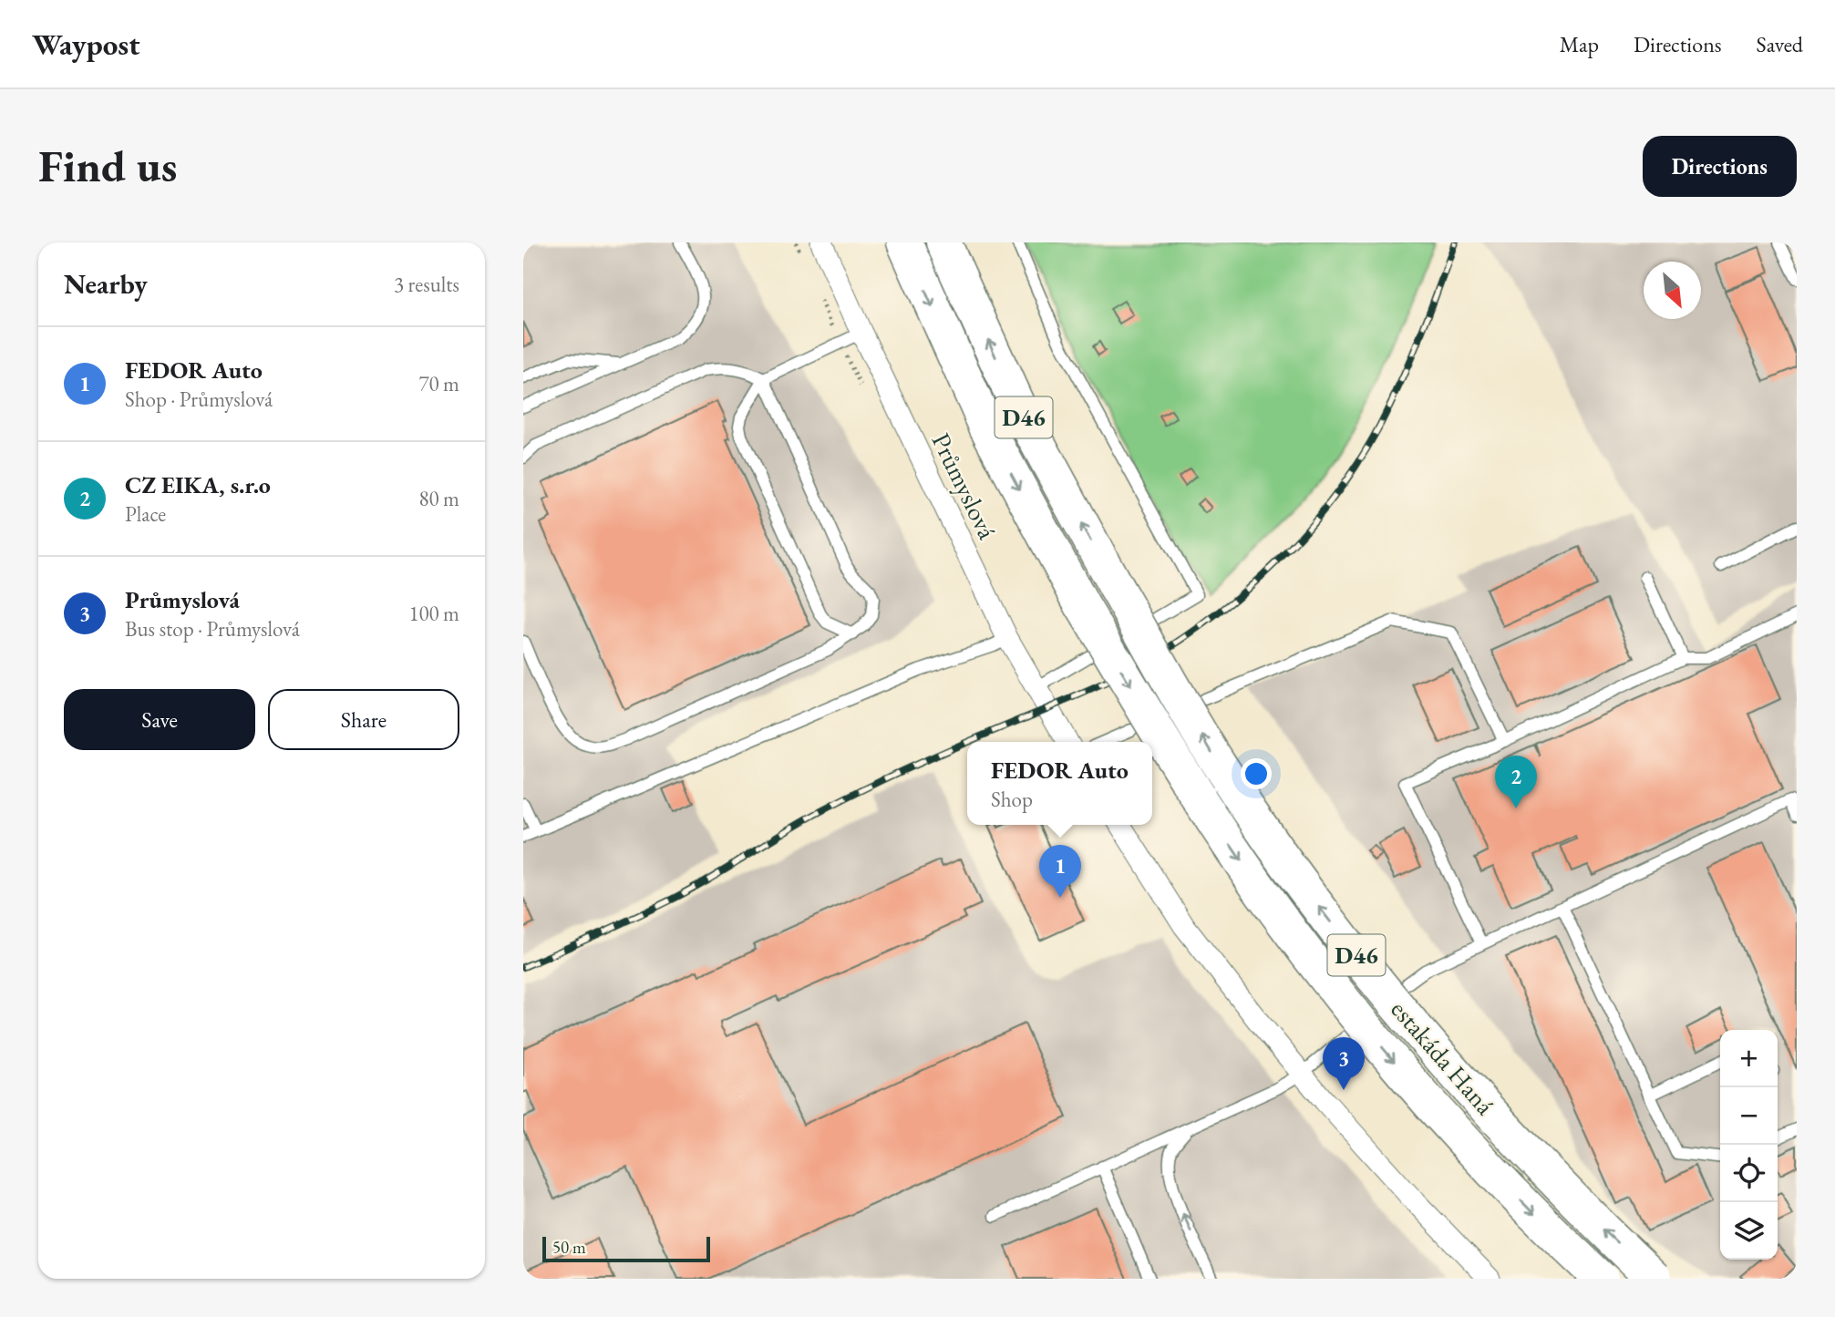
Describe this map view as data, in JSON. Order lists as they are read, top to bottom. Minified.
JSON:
{"streets":{"highway":["D46","estakáda Haná"],"street":["Průmyslová"]},"scale_bar":"50 m","north":"bottom right","page":{"header":"Waypost","nav":["Map","Directions","Saved"],"buttons":["Directions",["Save","Share"]],"title":"Find us","heading":["Nearby","3 results"],"list":[{"mark":"1","name":"FEDOR Auto","note":"Shop · Průmyslová","value":"70 m"},{"mark":"2","name":"CZ EIKA, s.r.o","note":"Place","value":"80 m"},{"mark":"3","name":"Průmyslová","note":"Bus stop · Průmyslová","value":"100 m"}],"popup":["FEDOR Auto","Shop"],"pins":["2","1","3"],"map_buttons":["+","−"],"scale":"50 m"}}
